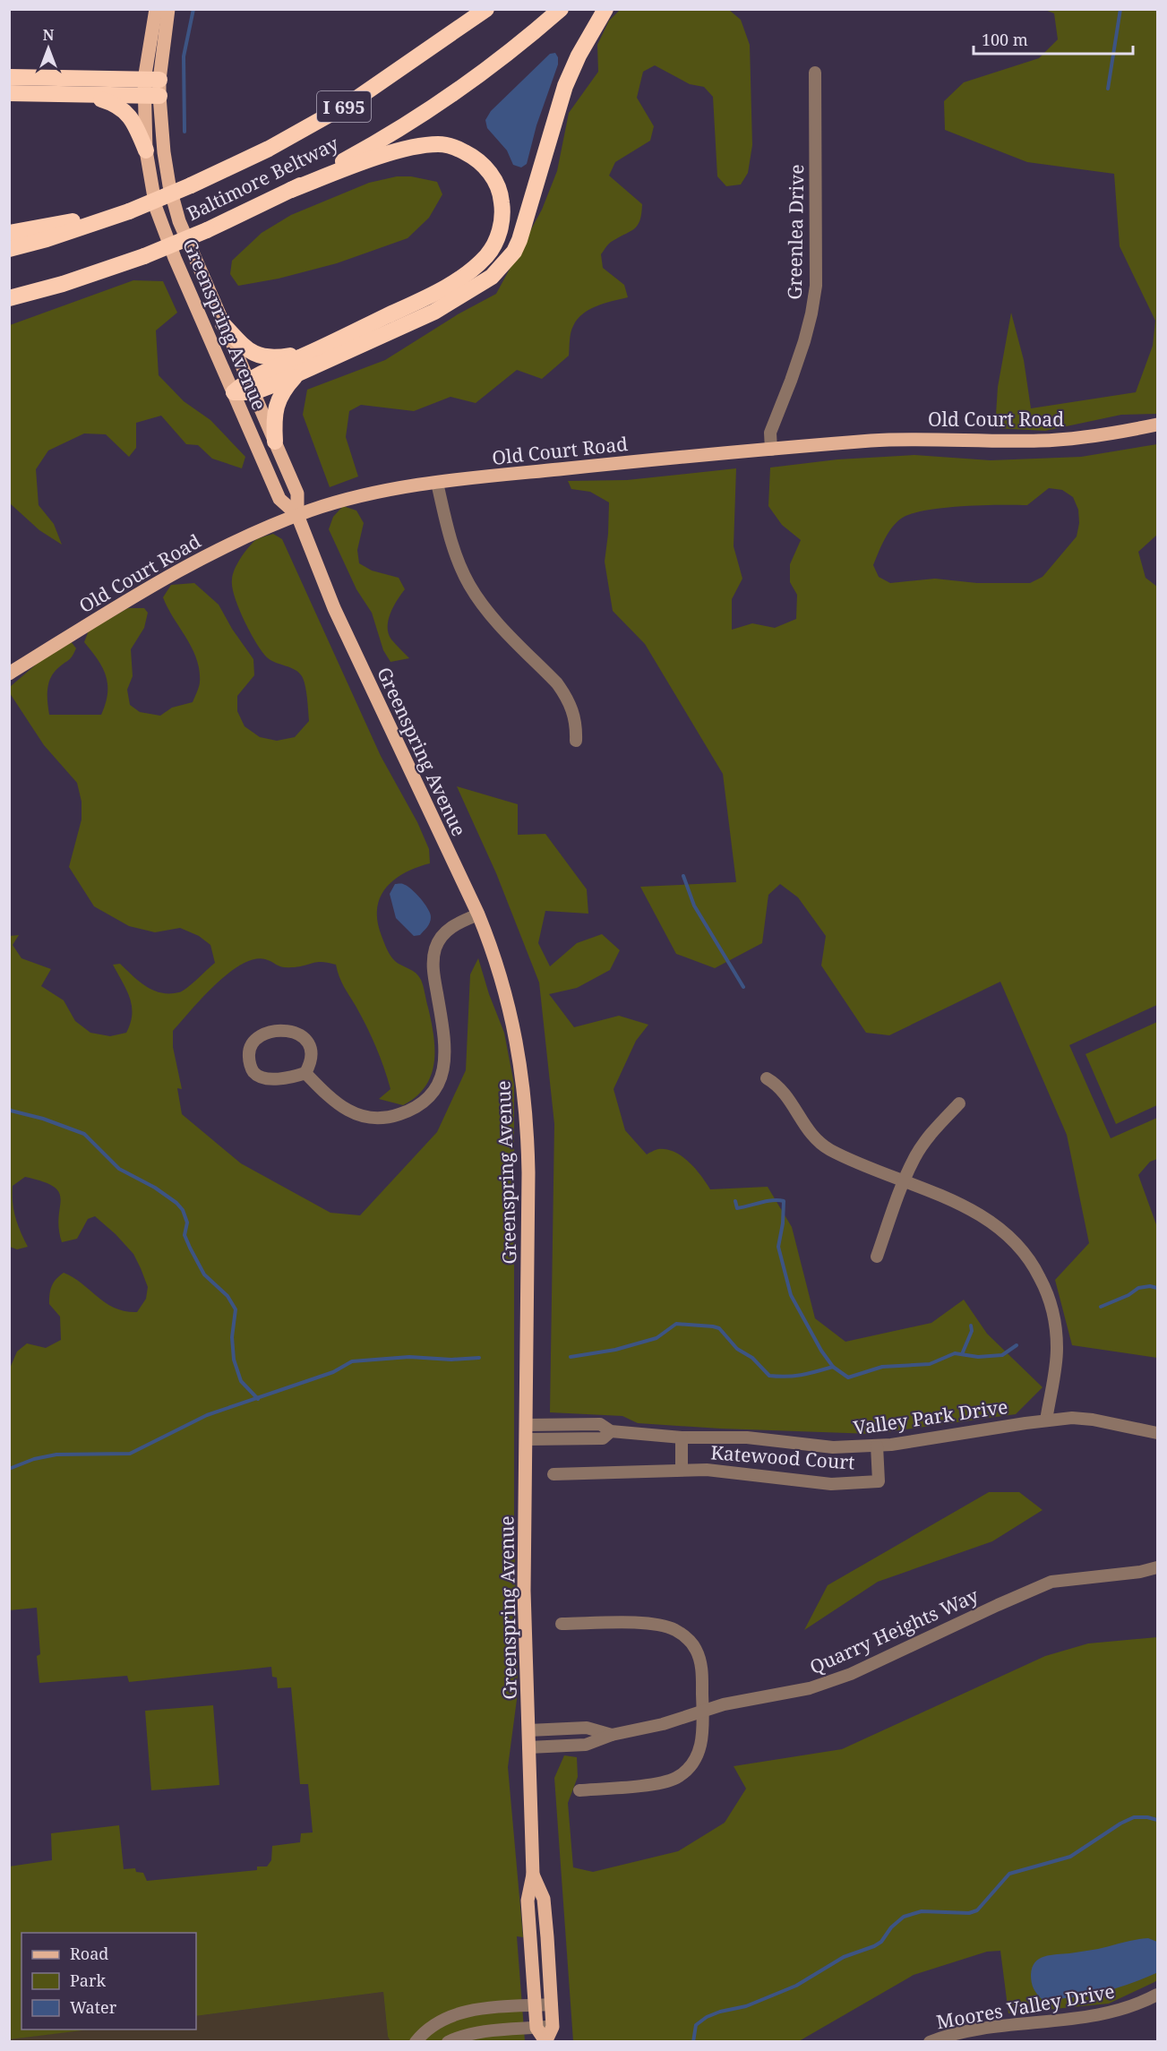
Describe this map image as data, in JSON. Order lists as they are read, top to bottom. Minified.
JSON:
{"streets":{"highway":["I 695","Baltimore Beltway"],"main road":["Greenspring Avenue","Old Court Road"],"street":["Greenlea Drive","Valley Park Drive","Katewood Court","Quarry Heights Way","Moores Valley Drive"]},"crossings":[["Greenlea Drive","Old Court Road"],["Greenspring Avenue","Old Court Road"],["Greenspring Avenue","Valley Park Drive"],["Greenspring Avenue","Quarry Heights Way"],["Valley Park Drive","Katewood Court"]],"legend":["Road","Park","Water"],"scale_bar":"100 m","north":"top"}
